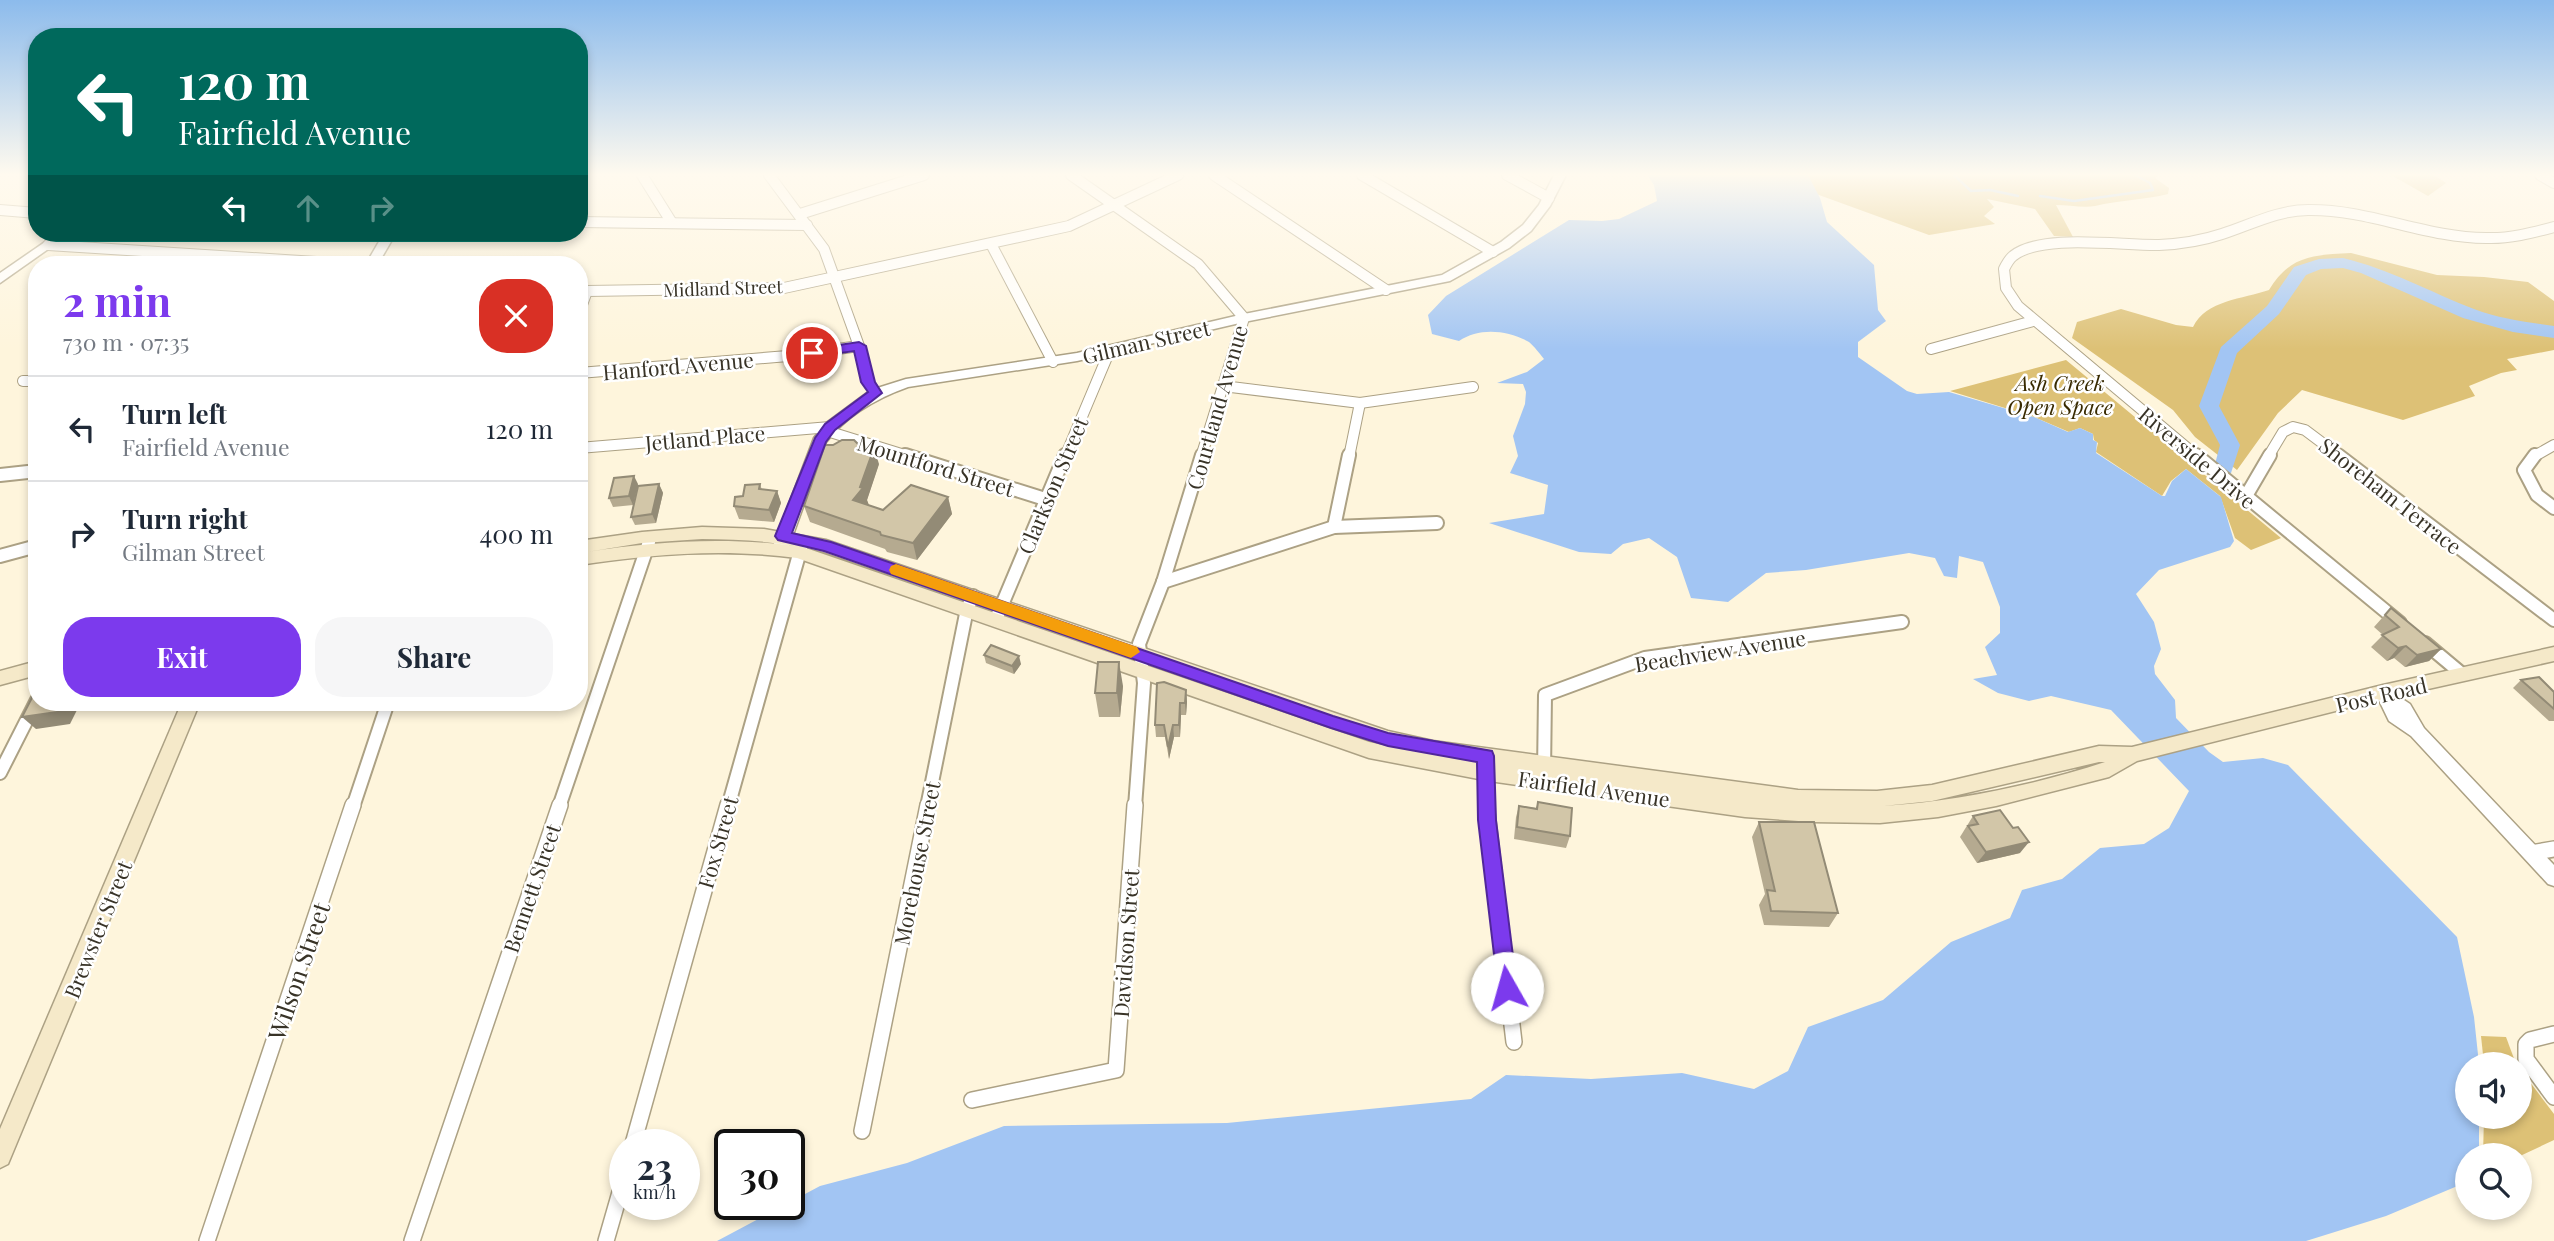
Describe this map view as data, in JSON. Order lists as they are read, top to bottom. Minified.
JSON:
{"streets":{"main road":["Post Road","Fairfield Avenue","Brewster Street"],"street":["Midland Street","Gilman Street","Hanford Avenue","Courtland Avenue","Jetland Place","Riverside Drive","Mountford Street","Clarkson Street","Shoreham Terrace","Beachview Avenue","Fox Street","Morehouse Street","Bennett Street","Davidson Street","Wilson Street"]},"crossings":[["Gilman Street","Courtland Avenue"],["Gilman Street","Jetland Place"],["Gilman Street","Mountford Street"],["Gilman Street","Clarkson Street"],["Gilman Street","Fairfield Avenue"],["Courtland Avenue","Fairfield Avenue"],["Courtland Avenue","Davidson Street"],["Jetland Place","Mountford Street"],["Riverside Drive","Shoreham Terrace"],["Riverside Drive","Post Road"],["Mountford Street","Clarkson Street"],["Clarkson Street","Fairfield Avenue"],["Beachview Avenue","Fairfield Avenue"],["Post Road","Fairfield Avenue"],["Fairfield Avenue","Fox Street"],["Fairfield Avenue","Morehouse Street"],["Fairfield Avenue","Bennett Street"],["Fairfield Avenue","Davidson Street"]],"parks":["Ash Creek Open Space"],"page":{"turn":["120 m","Fairfield Avenue"],"heading":["2 min","730 m · 07:35"],"list":[{"name":"Turn left","note":"Fairfield Avenue","value":"120 m"},{"name":"Turn right","note":"Gilman Street","value":"400 m"}],"buttons":["Exit","Share"],"speed":"23 km/h","limit":"30"}}
